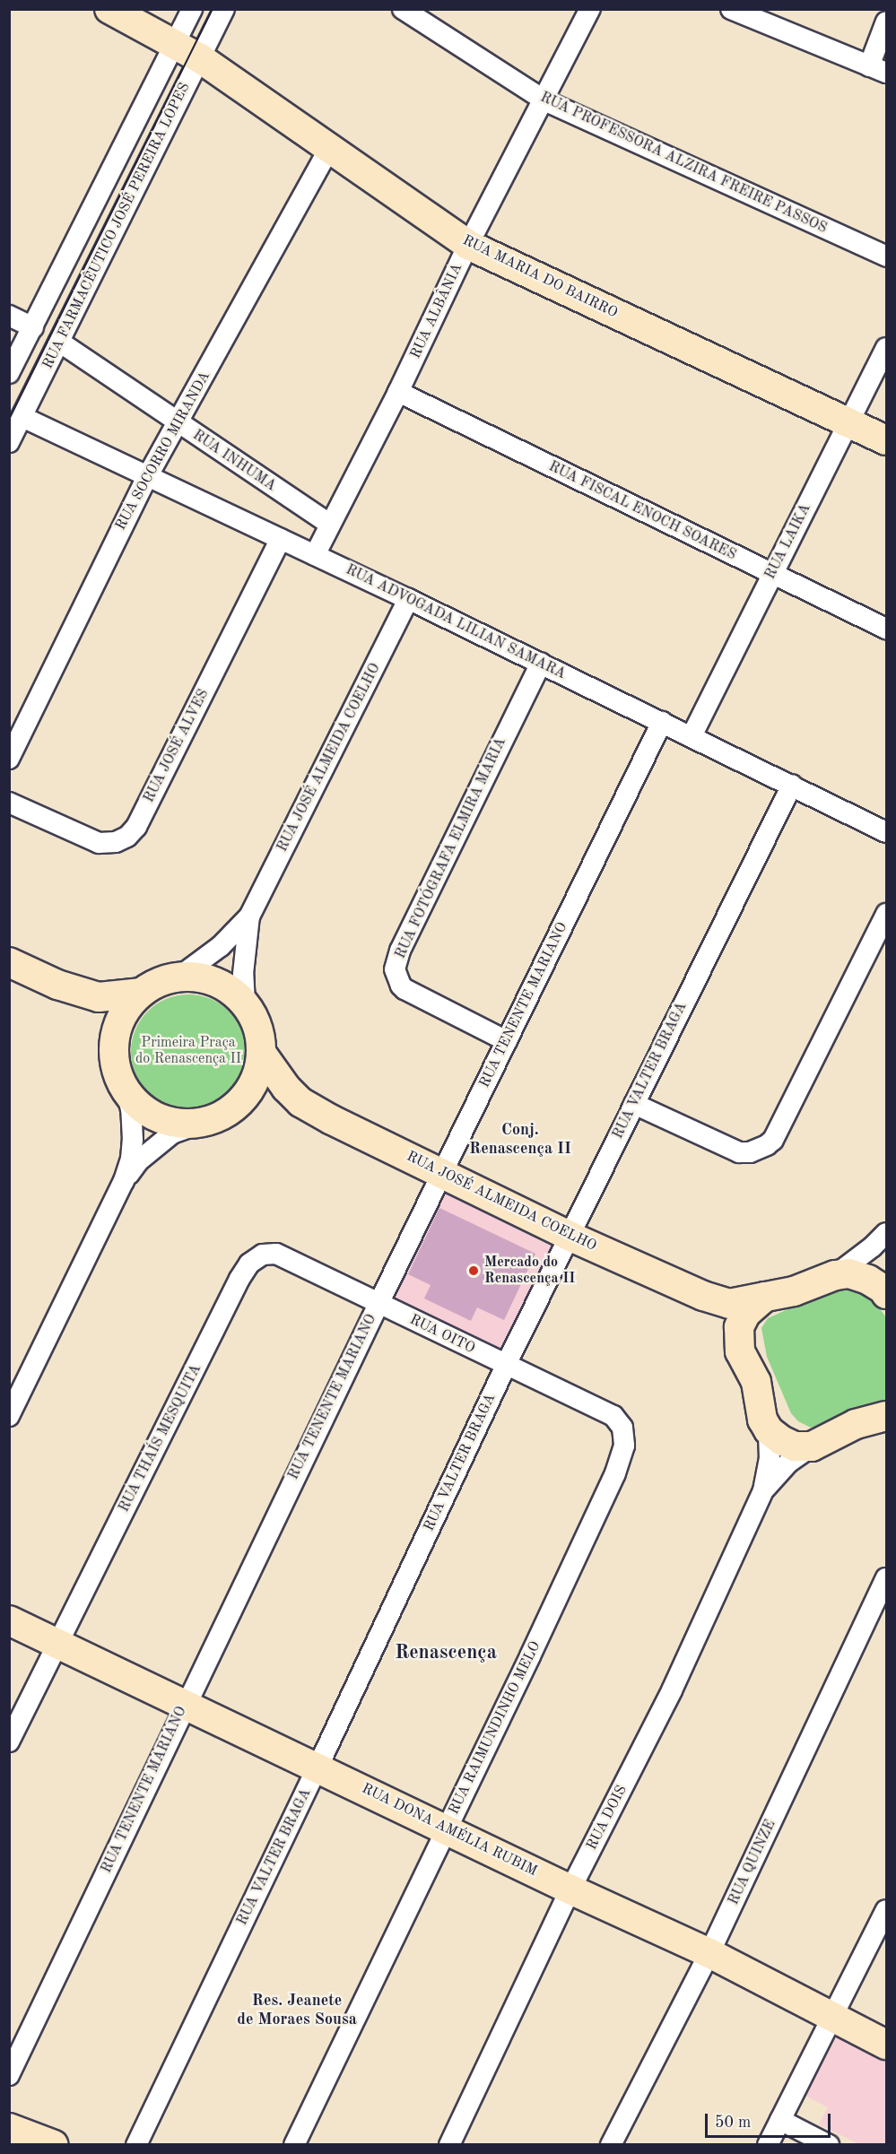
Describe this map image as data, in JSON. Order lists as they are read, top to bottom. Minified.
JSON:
{"streets":{"street":["RUA PROFESSORA ALZIRA FREIRE PASSOS","RUA FARMACÊUTICO JOSÉ PEREIRA LOPES","RUA MARIA DO BAIRRO","RUA ALBÂNIA","RUA SOCORRO MIRANDA","RUA INHUMA","RUA FISCAL ENOCH SOARES","RUA LAIKA","RUA ADVOGADA LILIAN SAMARA","RUA JOSÉ ALVES","RUA JOSÉ ALMEIDA COELHO","RUA FOTÓGRAFA ELMIRA MARIA","RUA TENENTE MARIANO","RUA VALTER BRAGA","RUA OITO","RUA THAÍS MESQUITA","RUA RAIMUNDINHO MELO","RUA DOIS","RUA DONA AMÉLIA RUBIM","RUA QUINZE"]},"crossings":[["RUA PROFESSORA ALZIRA FREIRE PASSOS","RUA ALBÂNIA"],["RUA FARMACÊUTICO JOSÉ PEREIRA LOPES","RUA MARIA DO BAIRRO"],["RUA FARMACÊUTICO JOSÉ PEREIRA LOPES","RUA INHUMA"],["RUA FARMACÊUTICO JOSÉ PEREIRA LOPES","RUA ADVOGADA LILIAN SAMARA"],["RUA MARIA DO BAIRRO","RUA ALBÂNIA"],["RUA MARIA DO BAIRRO","RUA SOCORRO MIRANDA"],["RUA MARIA DO BAIRRO","RUA LAIKA"],["RUA ALBÂNIA","RUA INHUMA"],["RUA ALBÂNIA","RUA FISCAL ENOCH SOARES"],["RUA ALBÂNIA","RUA ADVOGADA LILIAN SAMARA"],["RUA SOCORRO MIRANDA","RUA INHUMA"],["RUA SOCORRO MIRANDA","RUA ADVOGADA LILIAN SAMARA"],["RUA FISCAL ENOCH SOARES","RUA LAIKA"],["RUA LAIKA","RUA ADVOGADA LILIAN SAMARA"],["RUA ADVOGADA LILIAN SAMARA","RUA JOSÉ ALVES"],["RUA ADVOGADA LILIAN SAMARA","RUA JOSÉ ALMEIDA COELHO"],["RUA ADVOGADA LILIAN SAMARA","RUA FOTÓGRAFA ELMIRA MARIA"],["RUA ADVOGADA LILIAN SAMARA","RUA TENENTE MARIANO"],["RUA ADVOGADA LILIAN SAMARA","RUA VALTER BRAGA"],["RUA JOSÉ ALMEIDA COELHO","RUA TENENTE MARIANO"],["RUA JOSÉ ALMEIDA COELHO","RUA VALTER BRAGA"],["RUA FOTÓGRAFA ELMIRA MARIA","RUA TENENTE MARIANO"],["RUA TENENTE MARIANO","RUA OITO"],["RUA TENENTE MARIANO","RUA THAÍS MESQUITA"],["RUA TENENTE MARIANO","RUA DONA AMÉLIA RUBIM"],["RUA VALTER BRAGA","RUA OITO"],["RUA VALTER BRAGA","RUA RAIMUNDINHO MELO"],["RUA VALTER BRAGA","RUA DONA AMÉLIA RUBIM"],["RUA OITO","RUA THAÍS MESQUITA"],["RUA OITO","RUA RAIMUNDINHO MELO"],["RUA THAÍS MESQUITA","RUA DONA AMÉLIA RUBIM"],["RUA RAIMUNDINHO MELO","RUA DONA AMÉLIA RUBIM"],["RUA DOIS","RUA DONA AMÉLIA RUBIM"],["RUA DONA AMÉLIA RUBIM","RUA QUINZE"]],"districts":["Conj. Renascença II","Renascença","Res. Jeanete de Moraes Sousa"],"parks":["Primeira Praça do Renascença II"],"places":["Mercado do Renascença II"],"scale_bar":"50 m"}
